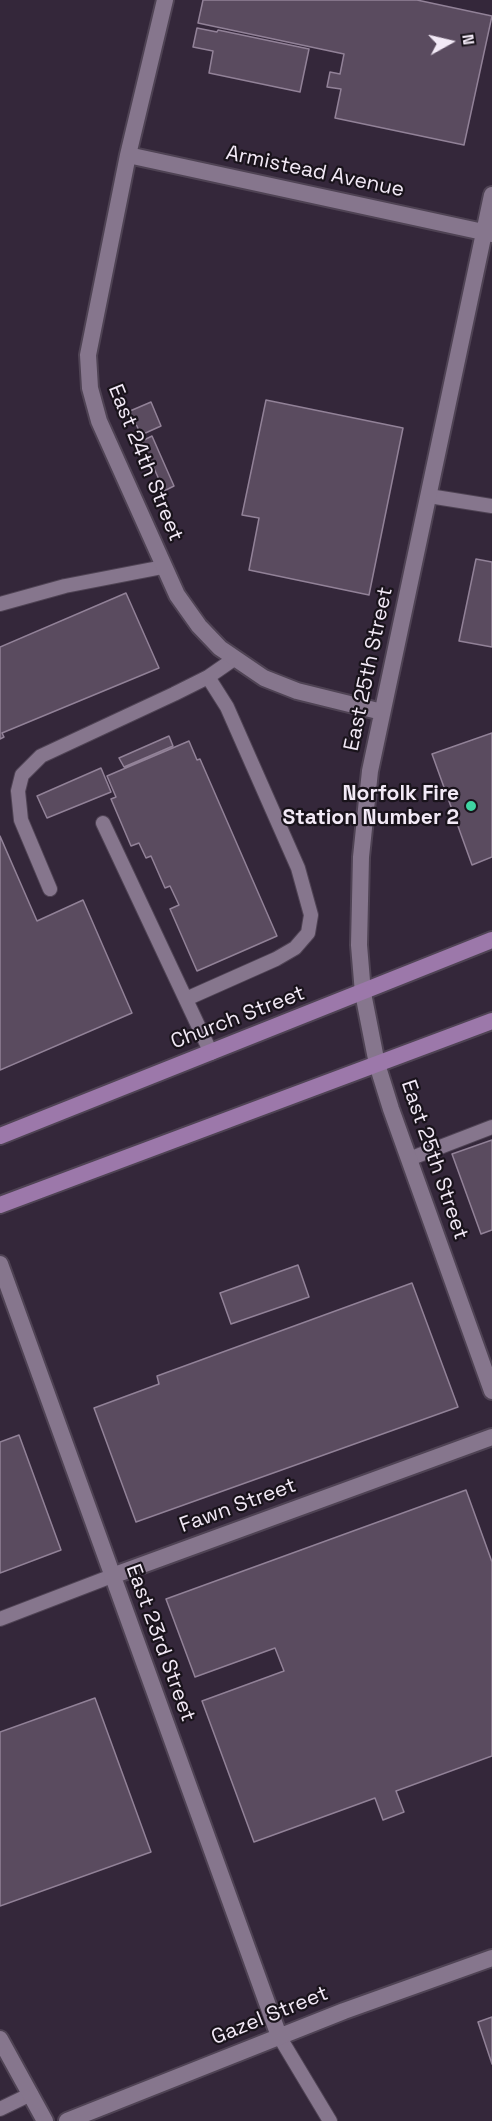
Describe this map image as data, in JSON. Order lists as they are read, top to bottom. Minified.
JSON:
{"streets":{"main road":["Church Street"],"street":["Armistead Avenue","East 24th Street","East 25th Street","Fawn Street","East 23rd Street","Gazel Street"]},"crossings":[["Armistead Avenue","East 24th Street"],["Armistead Avenue","East 25th Street"],["East 24th Street","East 25th Street"],["East 25th Street","Church Street"],["Fawn Street","East 23rd Street"],["East 23rd Street","Gazel Street"]],"places":["Norfolk Fire Station Number 2"],"north":"right"}
